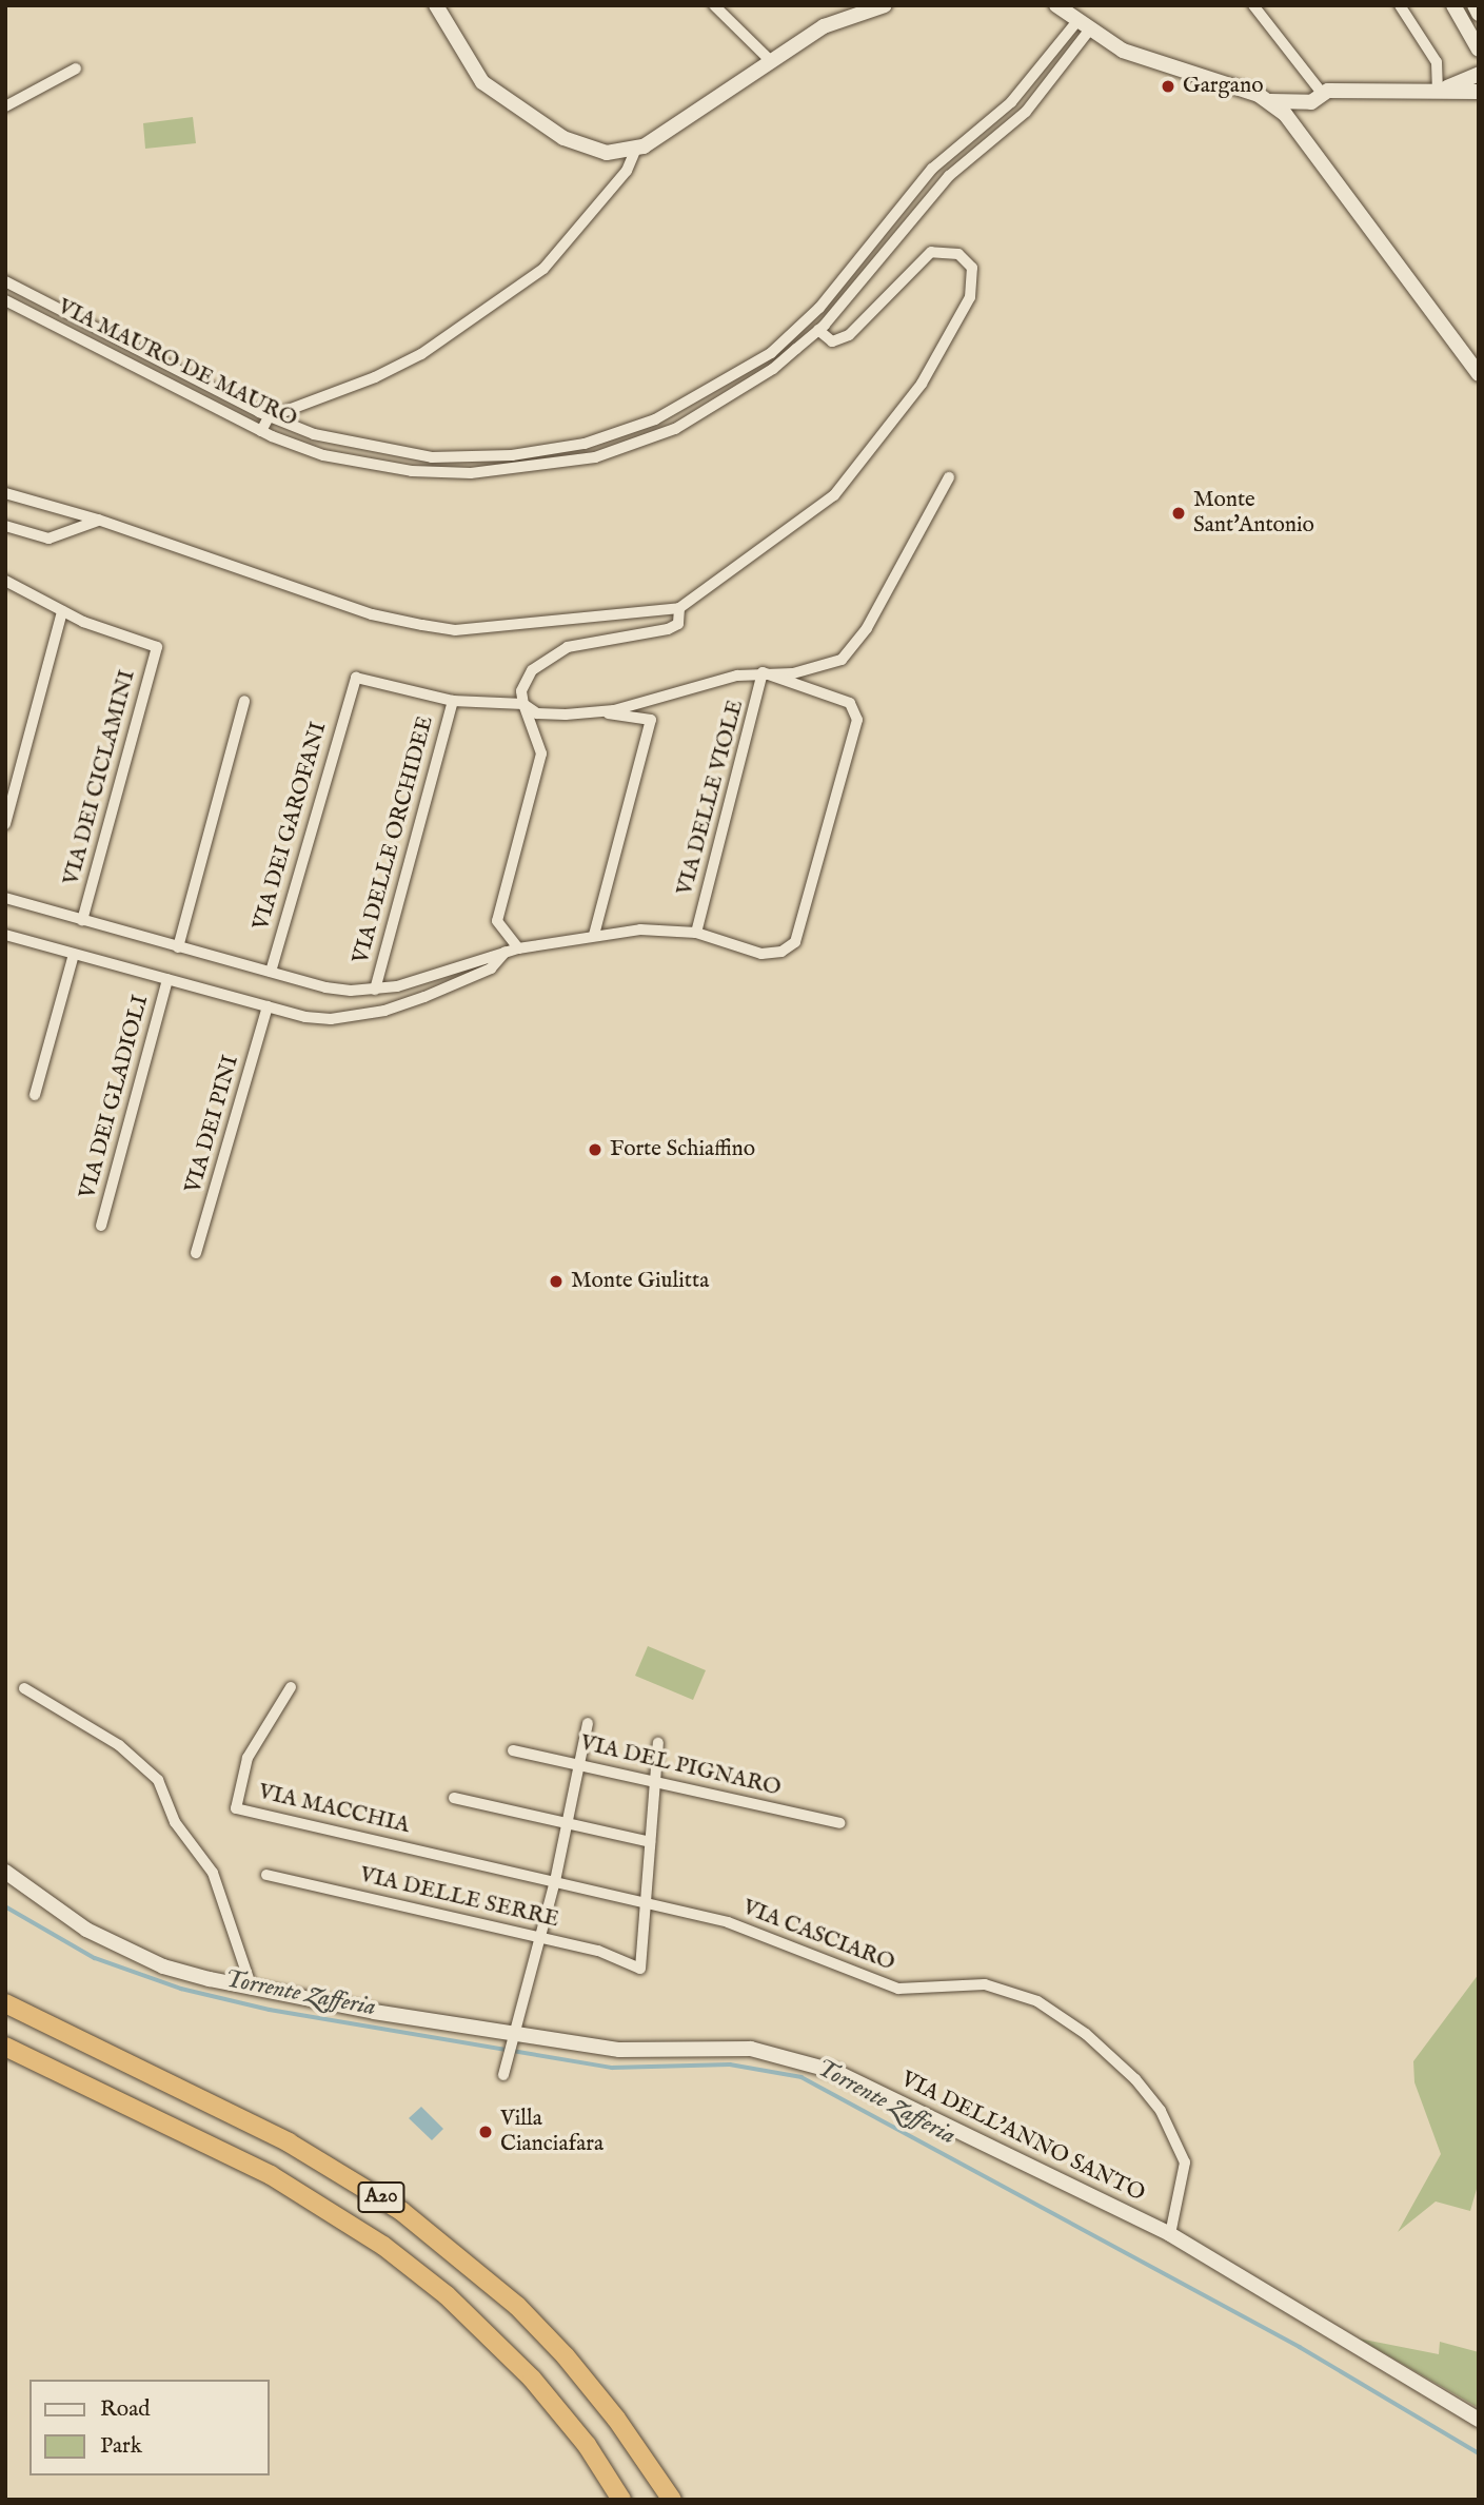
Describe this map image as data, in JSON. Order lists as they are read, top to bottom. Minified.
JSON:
{"streets":{"highway":["A20"],"street":["VIA MAURO DE MAURO","VIA DEI CICLAMINI","VIA DELLE VIOLE","VIA DEI GAROFANI","VIA DELLE ORCHIDEE","VIA DEI GLADIOLI","VIA DEI PINI","VIA DEL PIGNARO","VIA MACCHIA","VIA DELLE SERRE","VIA CASCIARO","VIA DELL'ANNO SANTO"]},"crossings":[["VIA DEI GAROFANI","VIA DELLE ORCHIDEE"],["VIA MACCHIA","VIA CASCIARO"],["VIA DELLE SERRE","VIA CASCIARO"],["VIA CASCIARO","VIA DELL'ANNO SANTO"]],"water":["Torrente Zafferia"],"places":["Gargano","Monte Sant'Antonio","Forte Schiaffino","Monte Giulitta","Villa Cianciafara"],"legend":["Road","Park"]}
